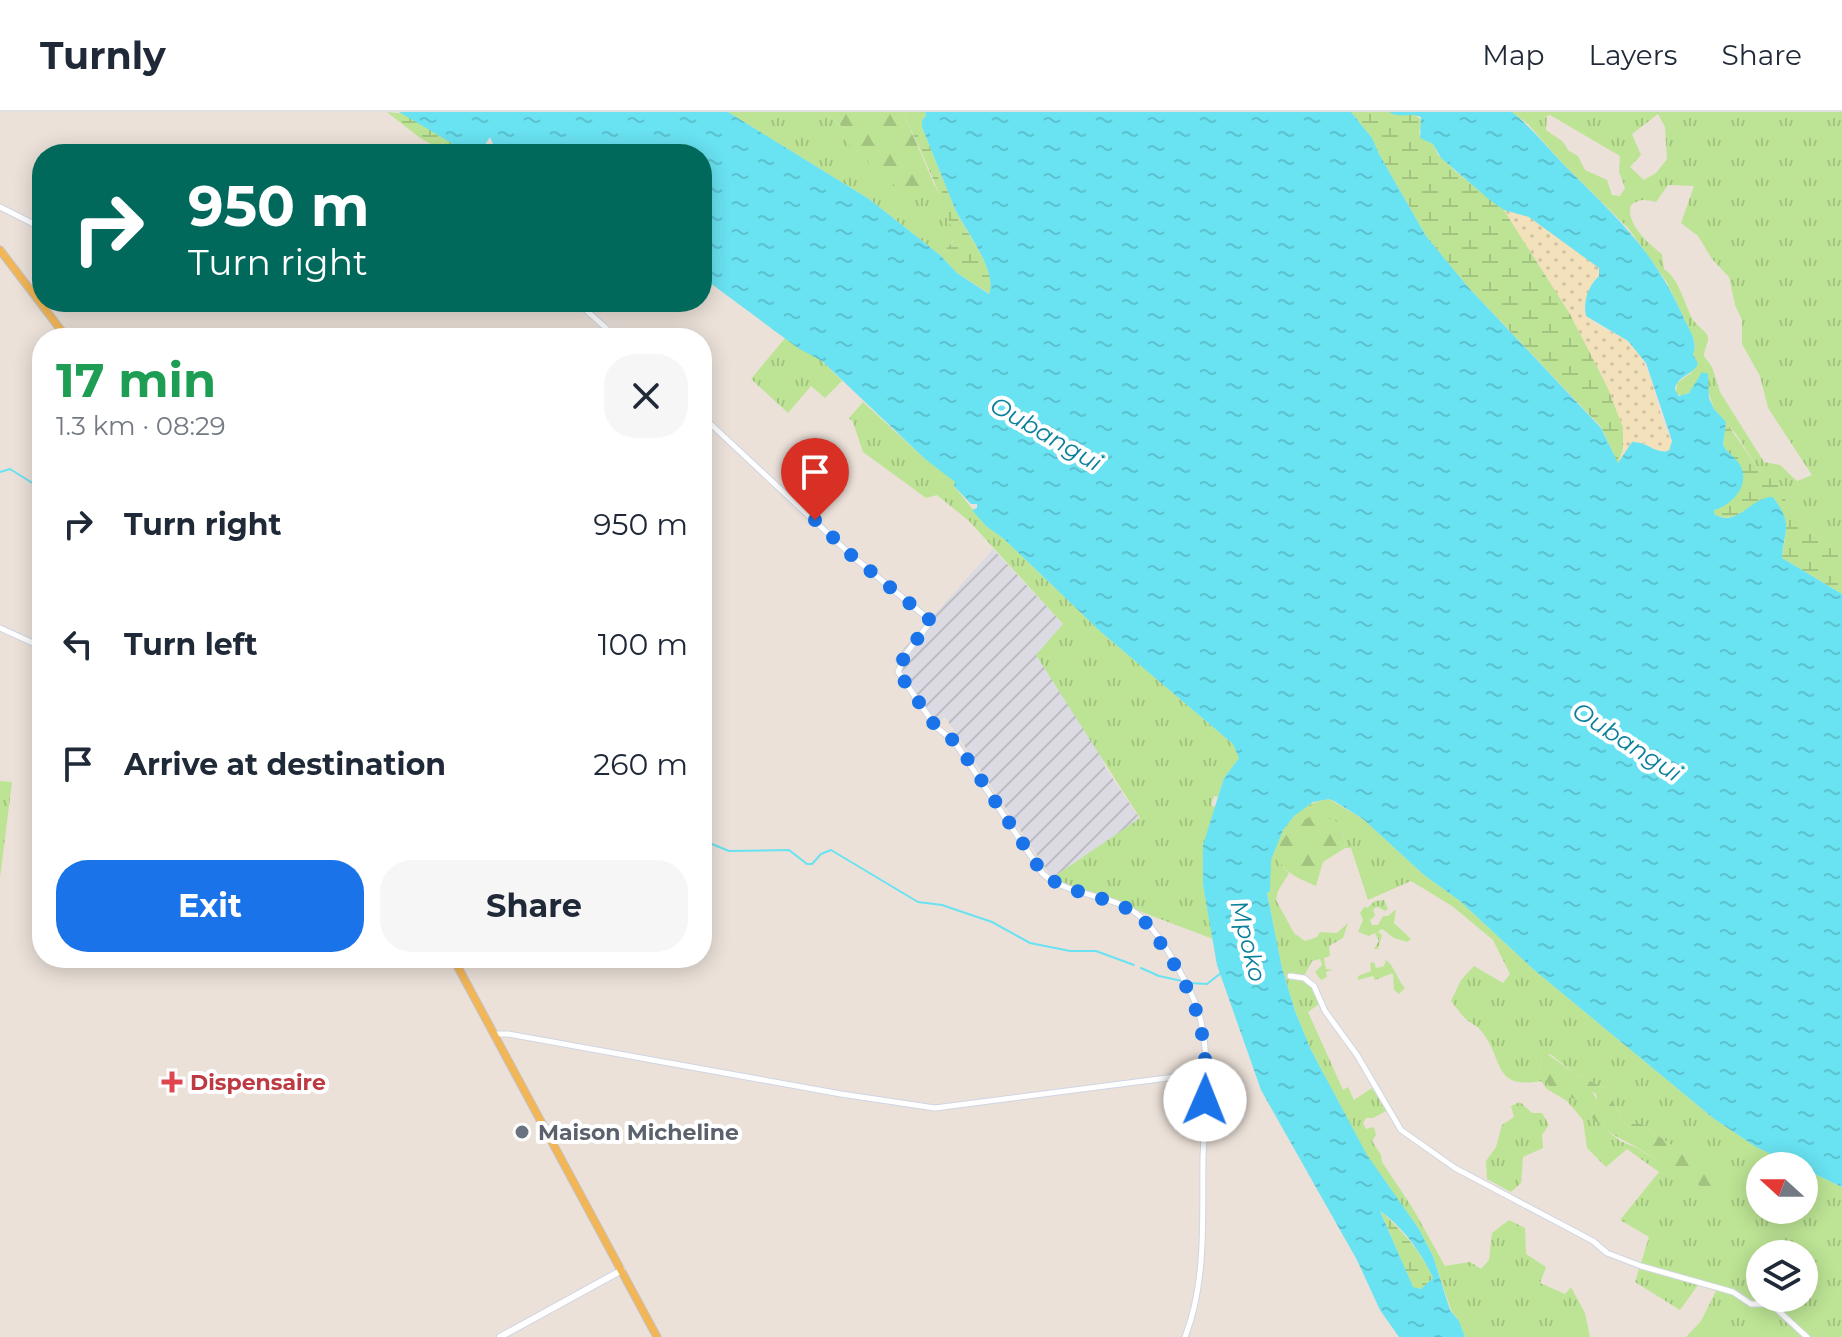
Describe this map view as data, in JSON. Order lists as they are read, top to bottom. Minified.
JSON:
{"water":["Oubangui","Mpoko"],"places":{"health":["Dispensaire"],"other":["Maison Micheline"]},"north":"left","page":{"header":"Turnly","nav":["Map","Layers","Share"],"turn":["950 m","Turn right"],"heading":["17 min","1.3 km · 08:29"],"list":[{"name":"Turn right","value":"950 m"},{"name":"Turn left","value":"100 m"},{"name":"Arrive at destination","value":"260 m"}],"buttons":["Exit","Share"]}}
